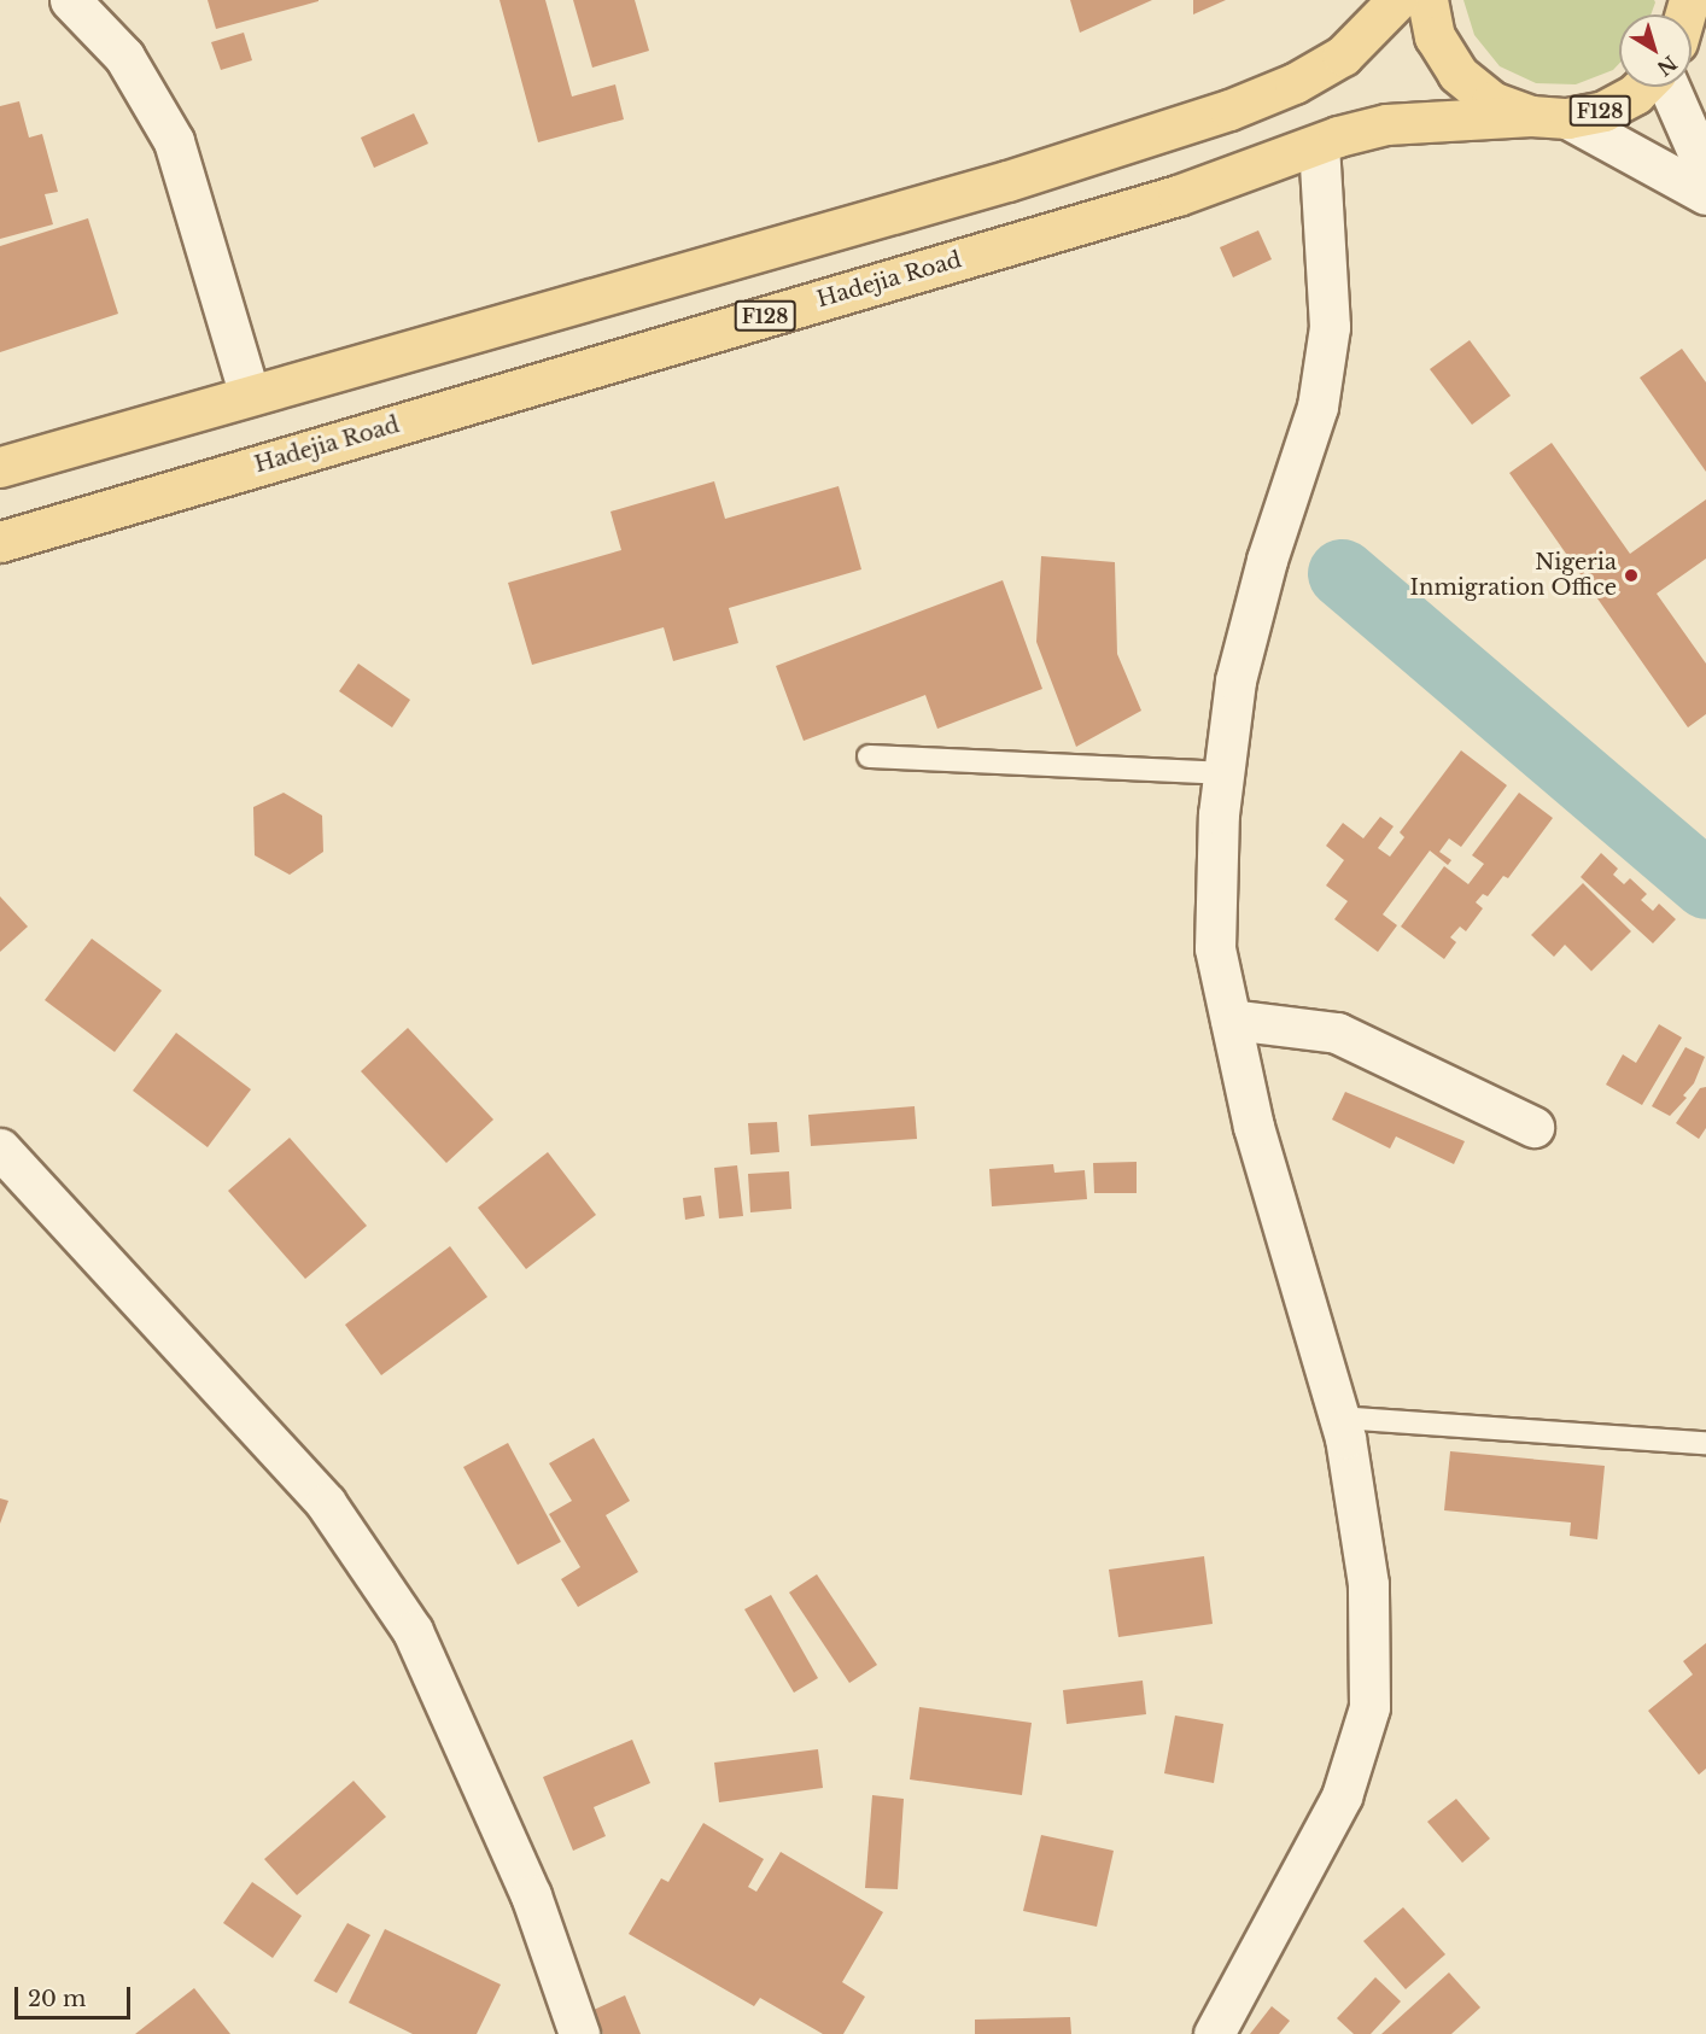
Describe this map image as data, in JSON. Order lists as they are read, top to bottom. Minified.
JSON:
{"streets":{"main road":["F128","Hadejia Road"]},"crossings":[["F128","Hadejia Road"]],"places":["Nigeria Inmigration Office"],"scale_bar":"20 m","north":"bottom right"}
